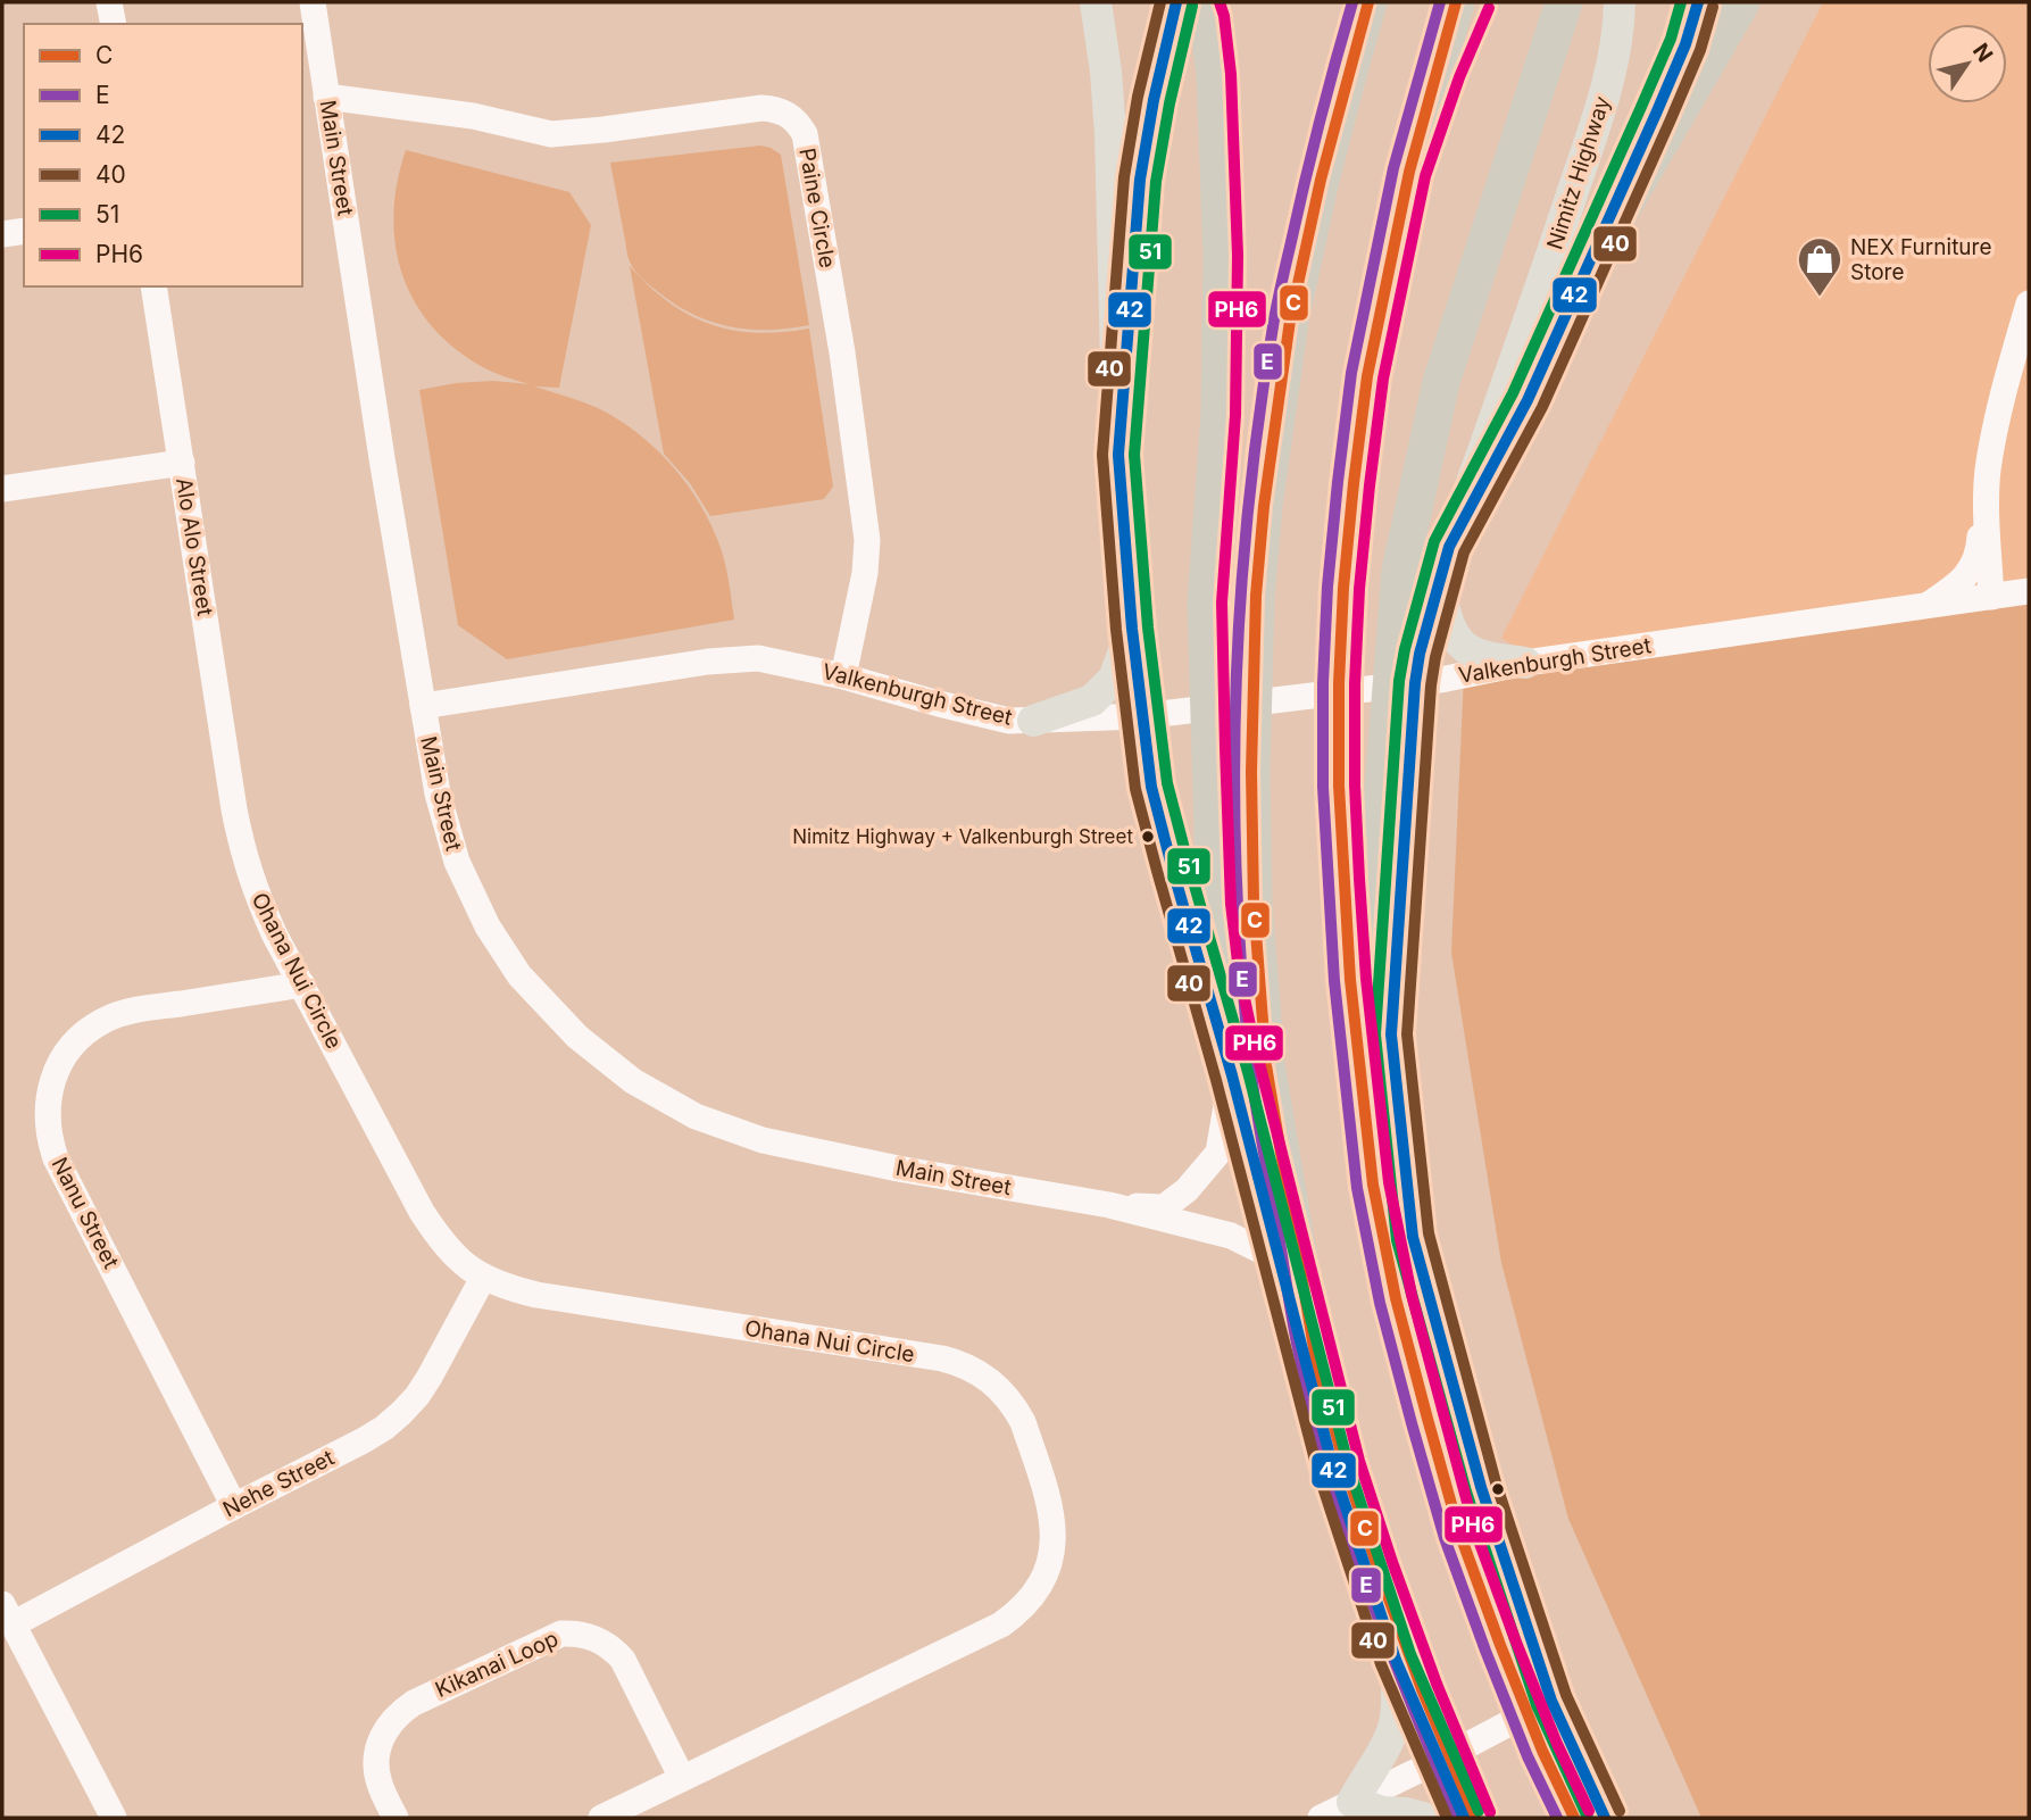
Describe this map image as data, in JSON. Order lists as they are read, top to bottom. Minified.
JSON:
{"streets":{"main road":["Nimitz Highway"],"street":["Main Street","Paine Circle","Alo Alo Street","Valkenburgh Street","Ohana Nui Circle","Nanu Street","Nehe Street","Kikanai Loop"]},"crossings":[["Main Street","Paine Circle"],["Main Street","Valkenburgh Street"],["Nimitz Highway","Valkenburgh Street"],["Paine Circle","Valkenburgh Street"],["Alo Alo Street","Ohana Nui Circle"],["Ohana Nui Circle","Nanu Street"],["Ohana Nui Circle","Nehe Street"],["Ohana Nui Circle","Kikanai Loop"],["Nanu Street","Nehe Street"]],"places":{"shop":["NEX Furniture Store"],"other":["Nimitz Highway + Valkenburgh Street"]},"lines":["transit line C","transit line E","transit line 42","transit line 40","transit line 51","transit line PH6"],"legend":["C","E","42","40","51","PH6"],"north":"top right"}
